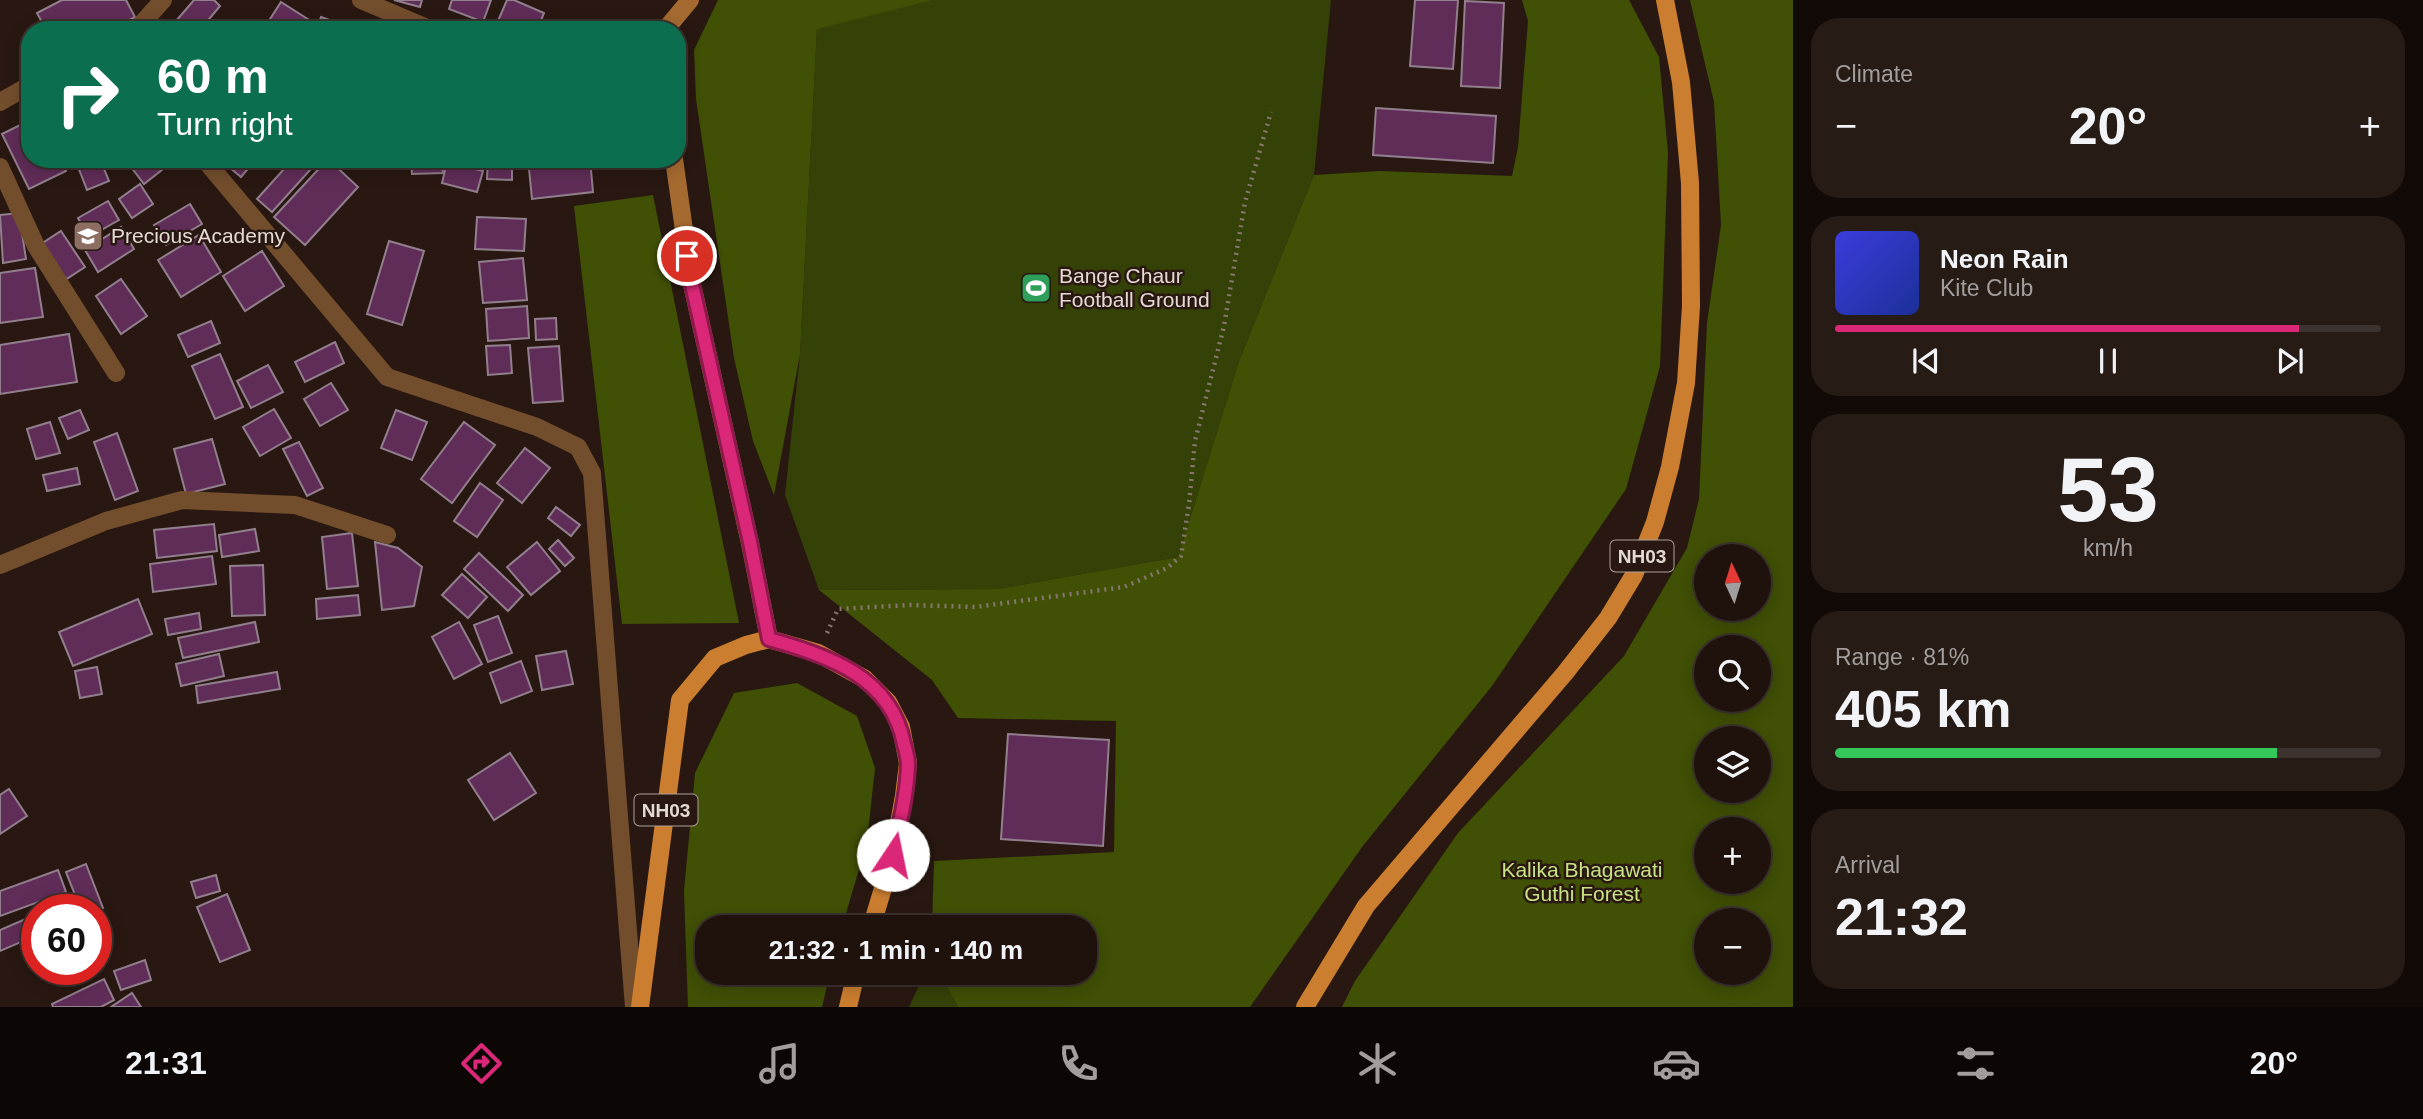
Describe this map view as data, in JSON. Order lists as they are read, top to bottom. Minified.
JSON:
{"streets":{"main road":["NH03"]},"parks":["Kalika Bhagawati Guthi Forest"],"places":{"school or university":["Precious Academy"],"sports":["Bange Chaur Football Ground"]},"north":"top","page":{"tile":["Climate",["53","km/h"],["Range · 81%","405 km"],["Arrival","21:32"]],"turn":["60 m","Turn right"],"heat":["−","20°","+"],"song":["Neon Rain","Kite Club"],"map_buttons":["+","−"],"limit":"60","trip":"21:32 · 1 min · 140 m","tabs":["21:31","20°"]}}
